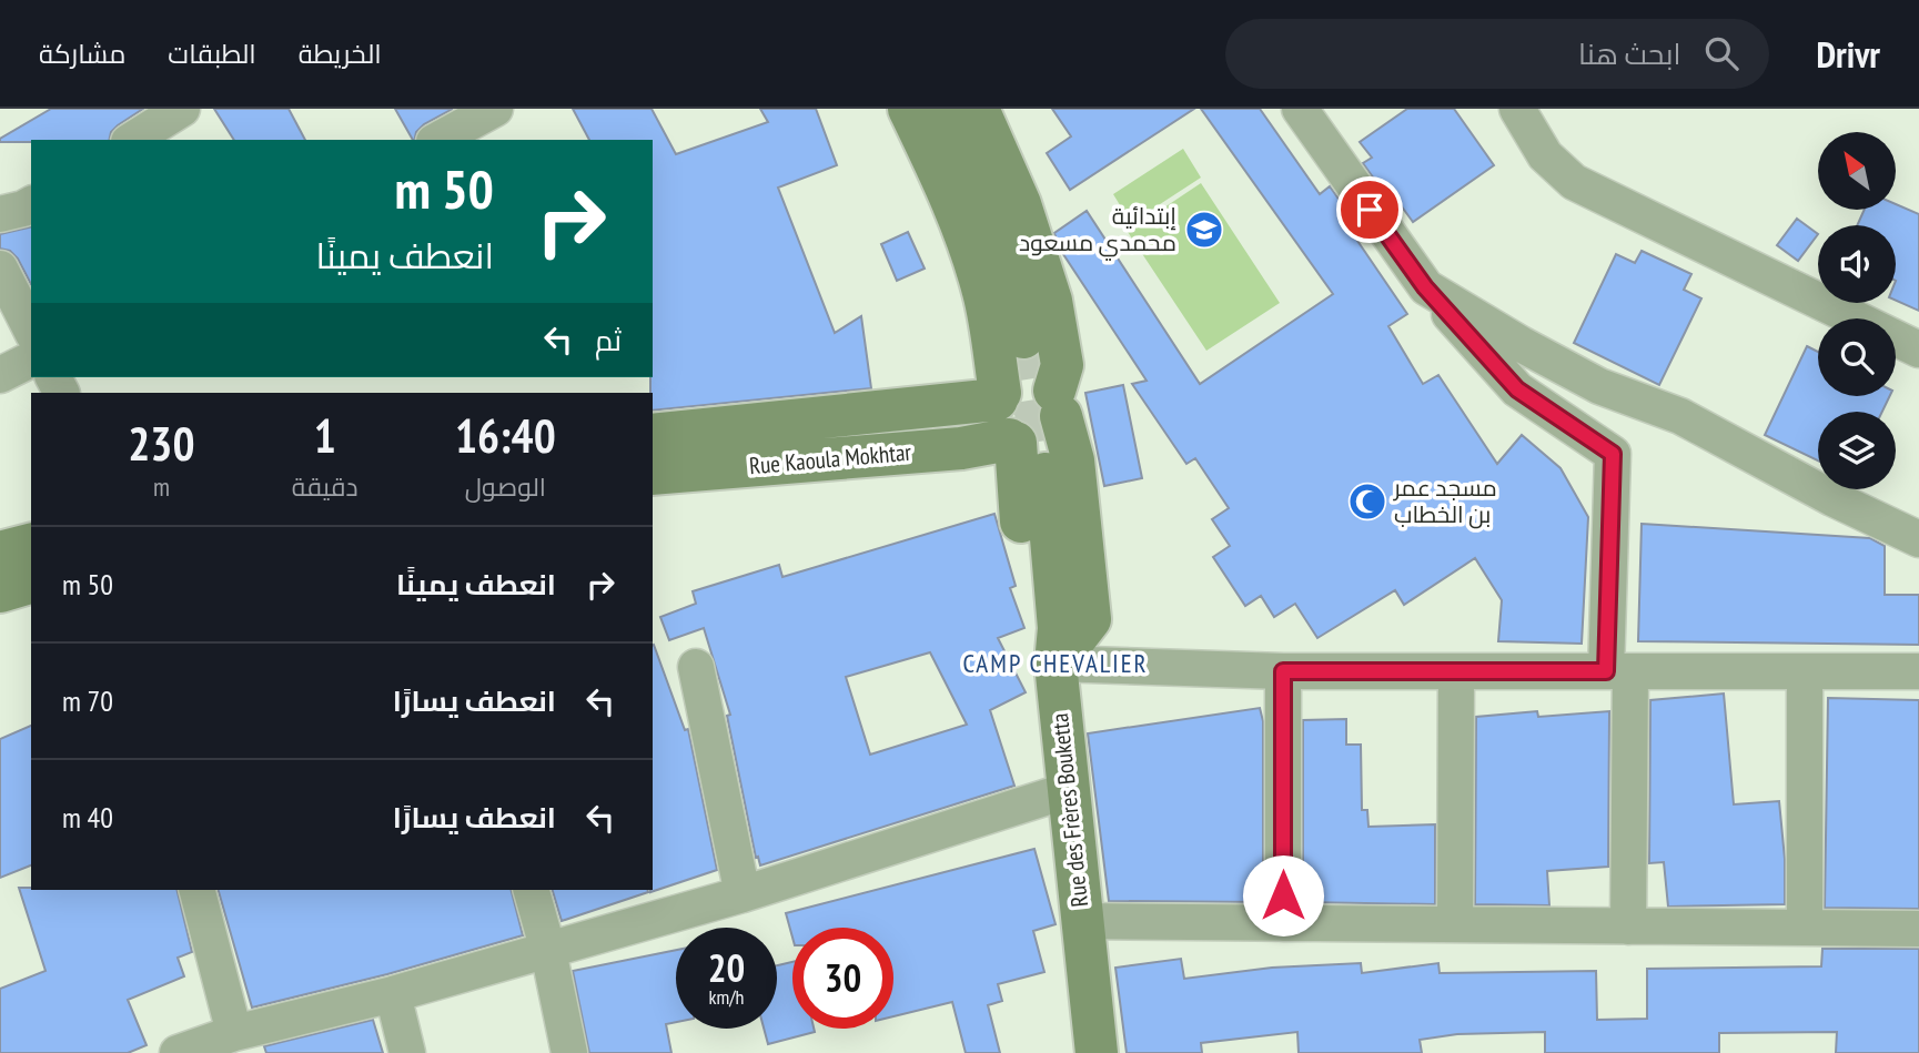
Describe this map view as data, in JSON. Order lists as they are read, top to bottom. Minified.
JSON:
{"streets":{"main road":["Rue Kaoula Mokhtar","Rue des Frères Bouketta"]},"districts":["CAMP CHEVALIER"],"places":{"school or university":["إبتدائية محمدي مسعود"],"mosque":["مسجد عمر بن الخطاب"]},"north":"top left","page":{"header":"Drivr","search":"ابحث هنا","nav":["الخريطة","الطبقات","مشاركة"],"turn":["50 m","انعطف يمينًا"],"then":"ثم","eta":["16:40","الوصول","1","دقيقة","230","m"],"list":[{"name":"انعطف يمينًا","value":"50 m"},{"name":"انعطف يسارًا","value":"70 m"},{"name":"انعطف يسارًا","value":"40 m"}],"speed":"20 km/h","limit":"30"}}
